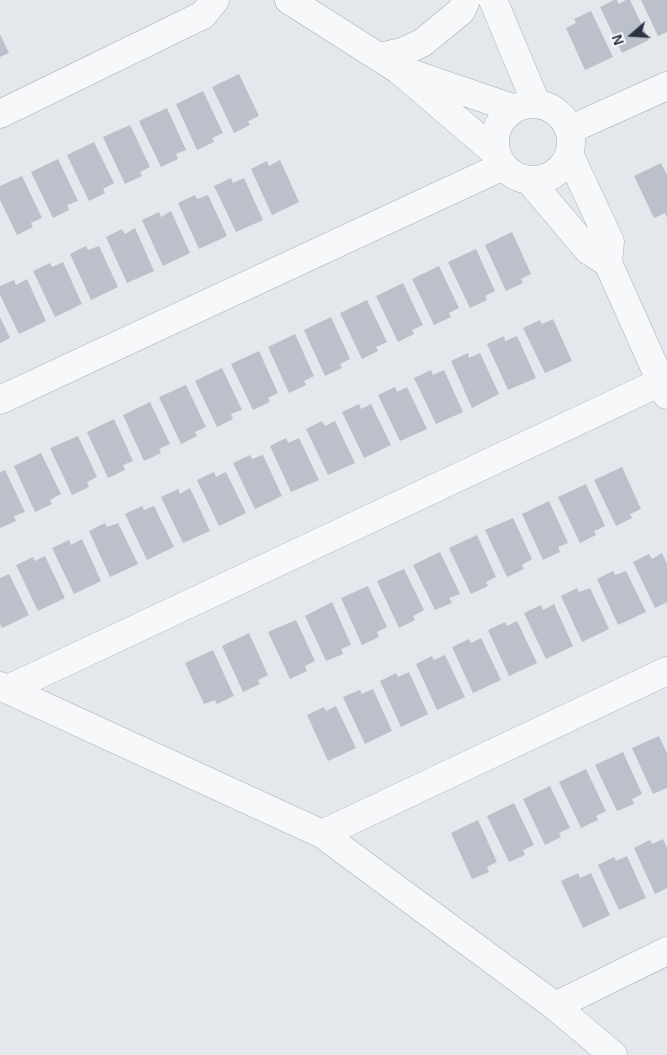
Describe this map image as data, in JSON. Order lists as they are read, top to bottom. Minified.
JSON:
{"north":"left"}
